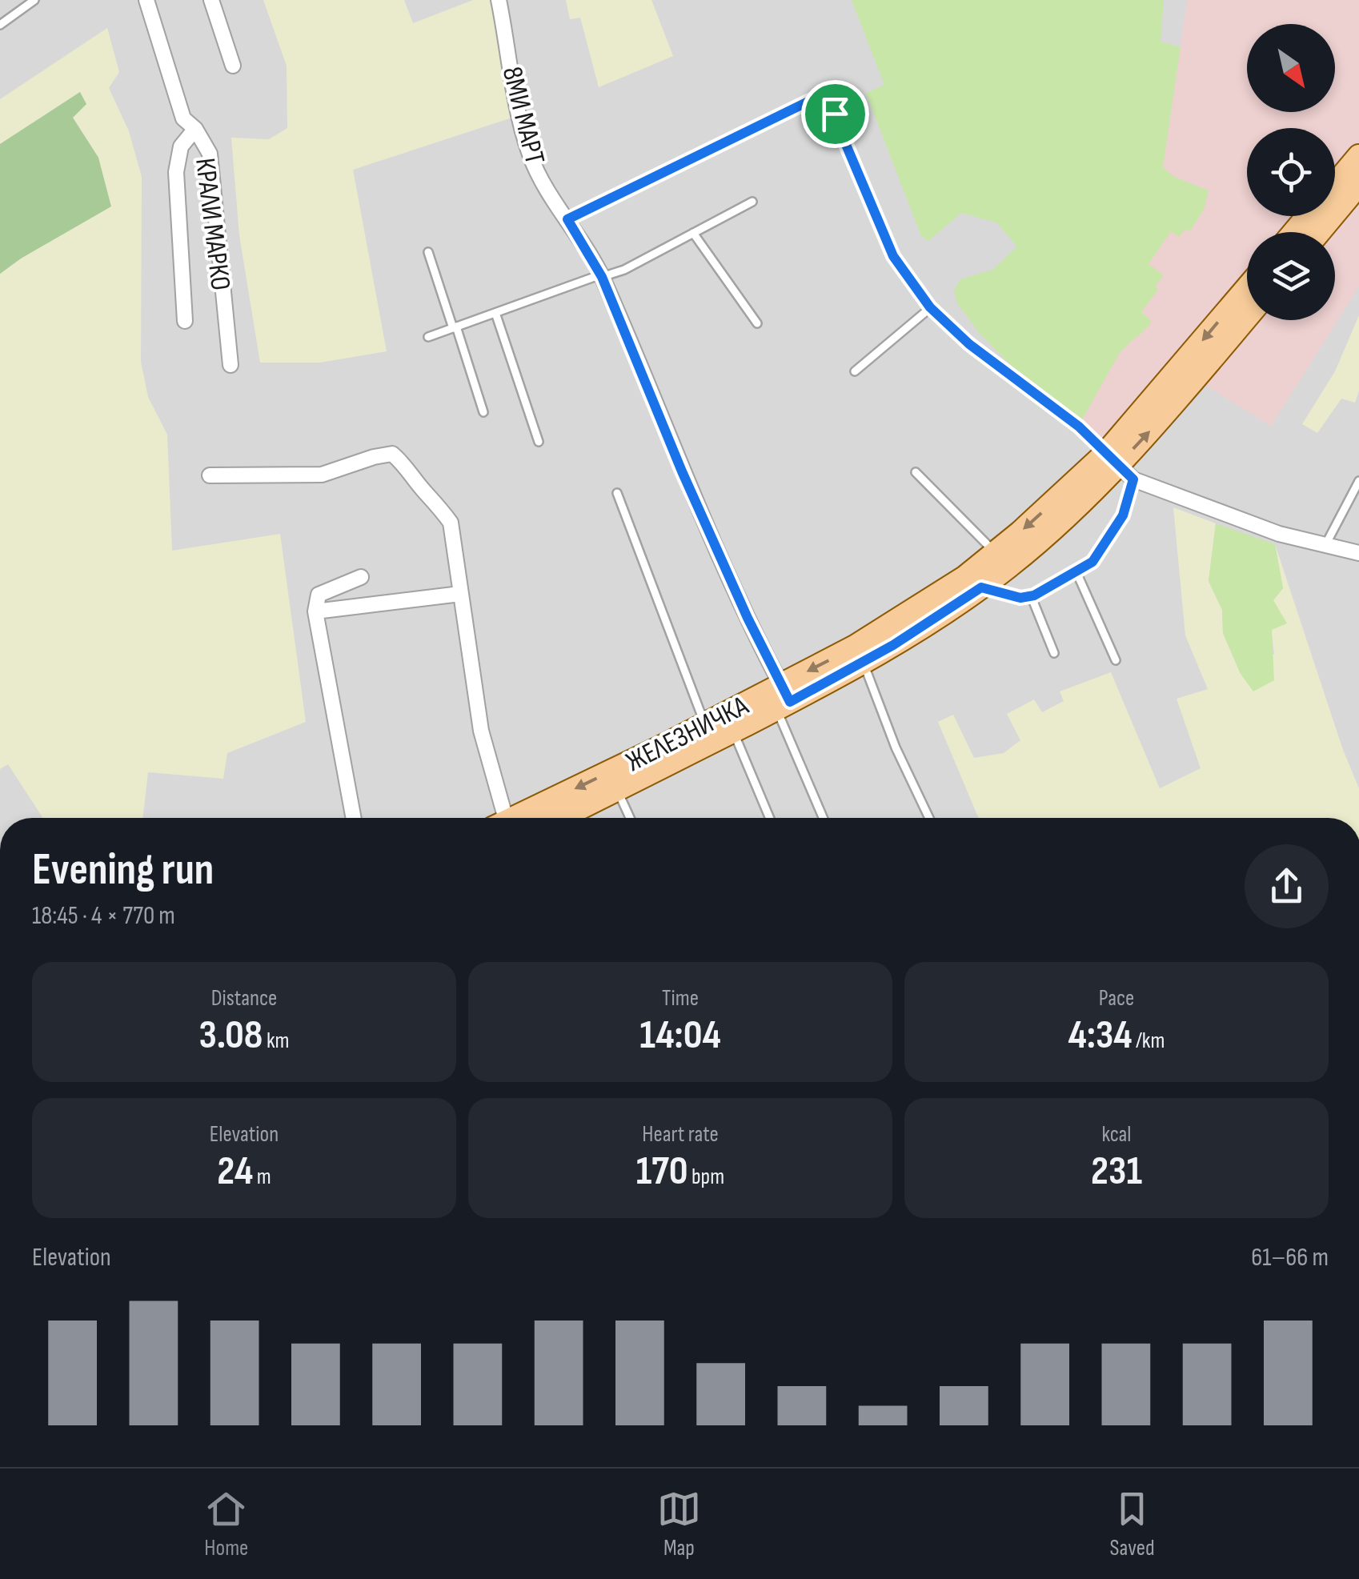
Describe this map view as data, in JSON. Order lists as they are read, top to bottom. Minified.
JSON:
{"streets":{"main road":["ЖЕЛЕЗНИЧКА"],"street":["8МИ МАРТ","КРАЛИ МАРКО"]},"crossings":[["8МИ МАРТ","ЖЕЛЕЗНИЧКА"]],"north":"bottom right","page":{"heading":["Evening run","18:45 · 4 × 770 m"],"stats":[["Distance","3.08 km"],["Time","14:04"],["Pace","4:34 /km"],["Elevation","24 m"],["Heart rate","170 bpm"],["kcal","231"]],"chart":["Elevation","61–66 m"],"tabs":["Home","Map","Saved"]}}
